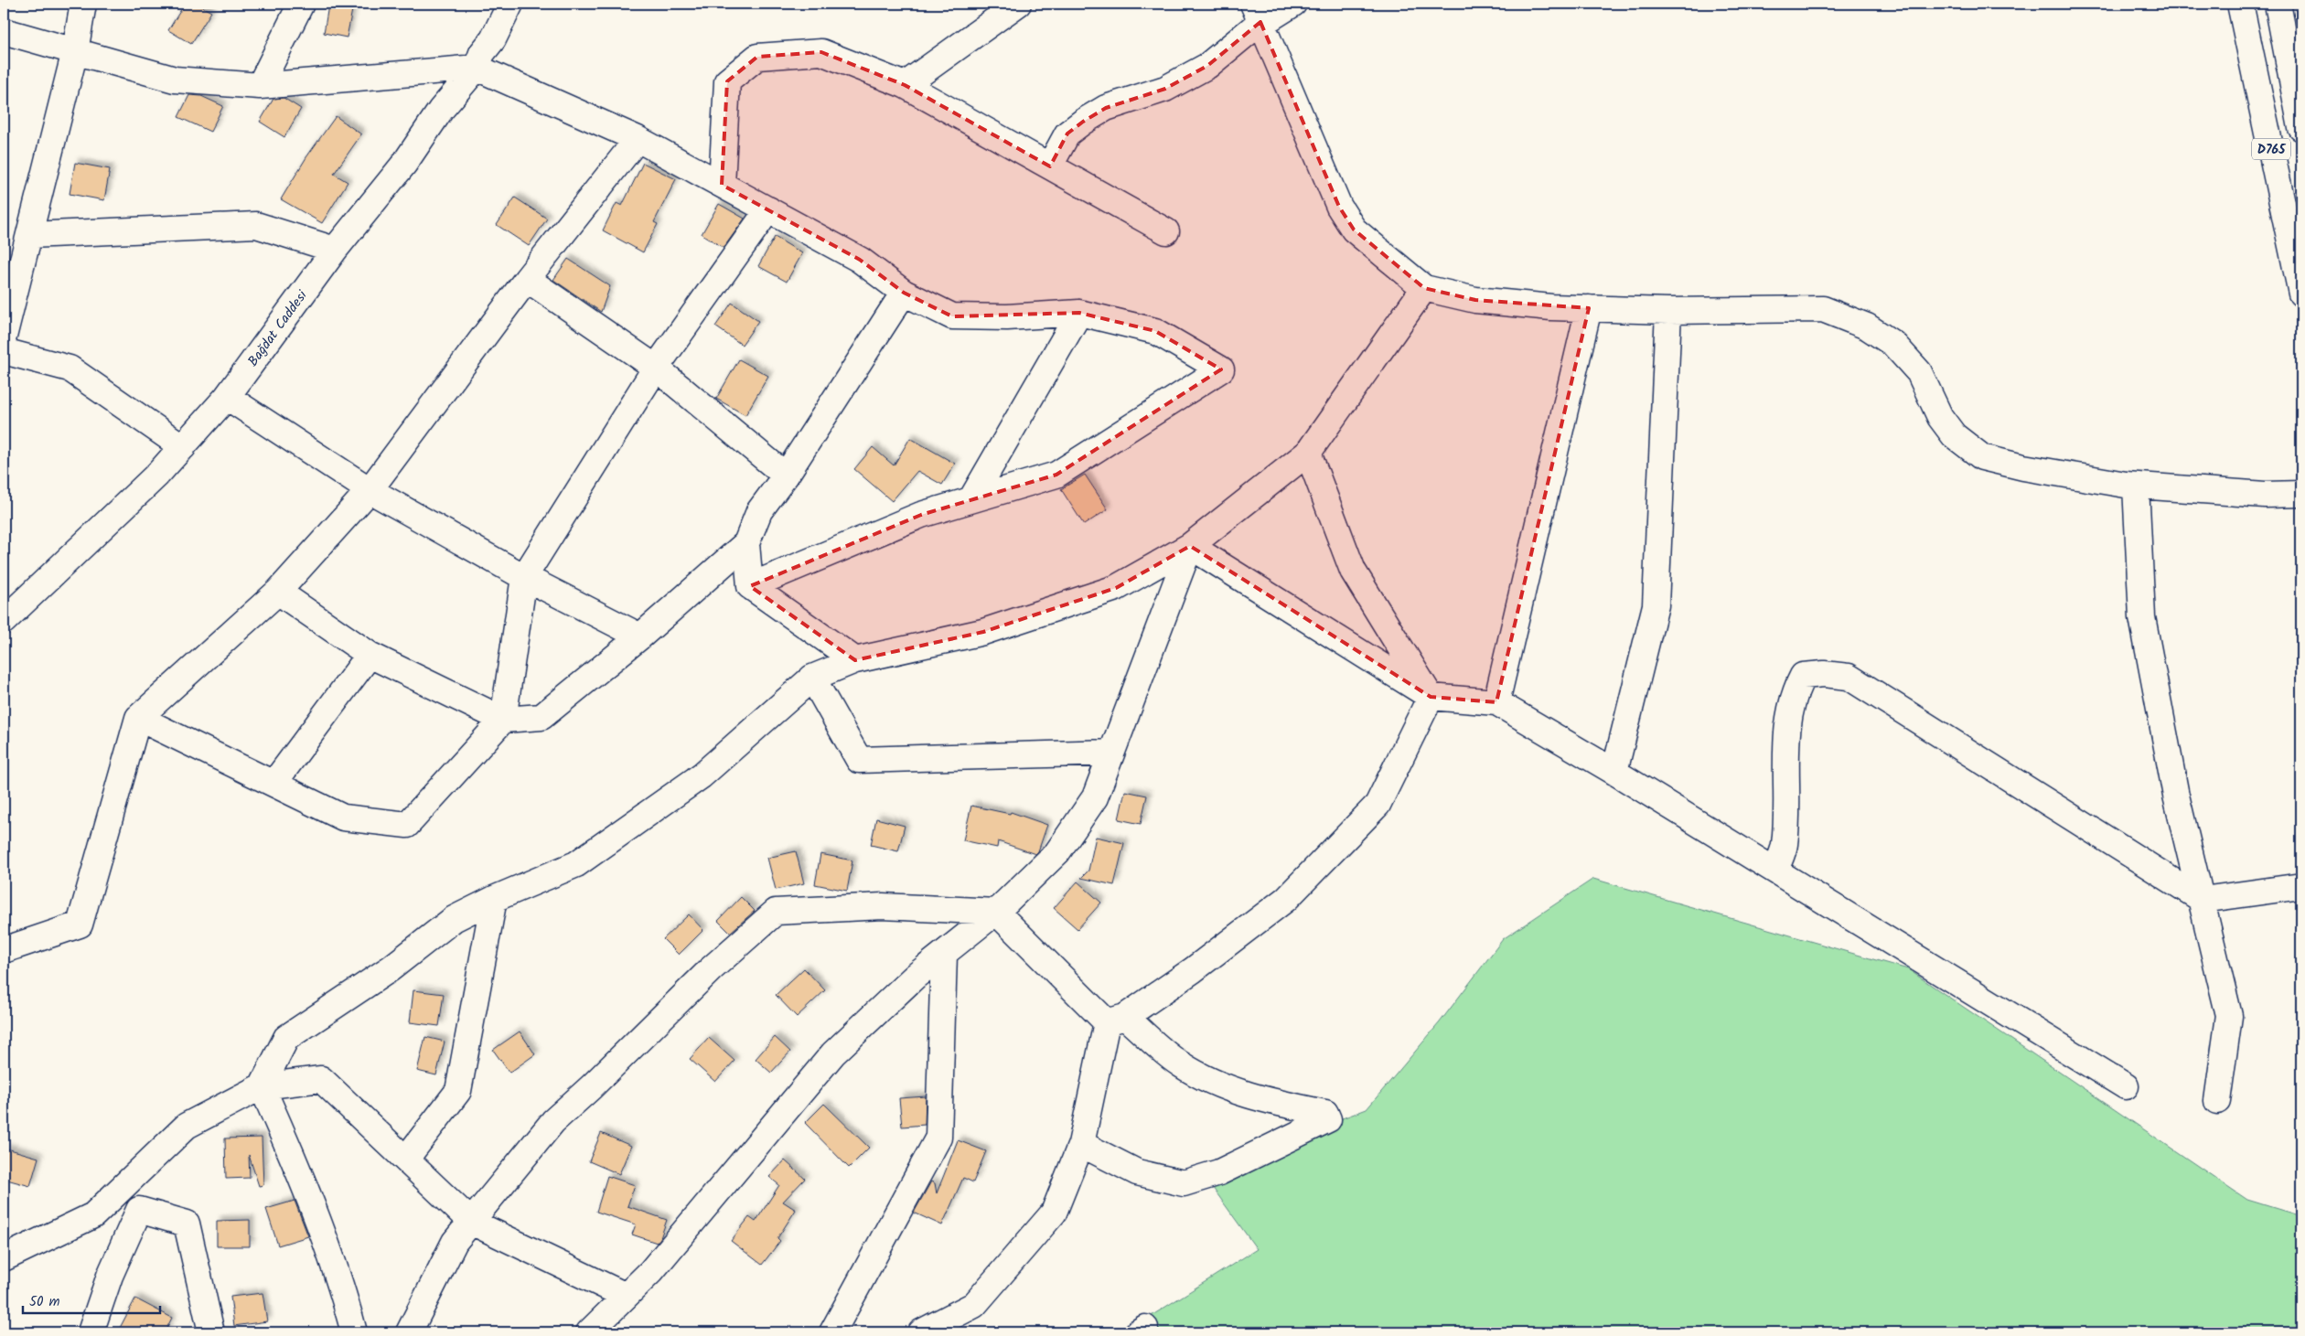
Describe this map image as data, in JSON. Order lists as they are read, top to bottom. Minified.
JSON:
{"streets":{"main road":["D765","Bağdat Caddesi"]},"scale_bar":"50 m"}
